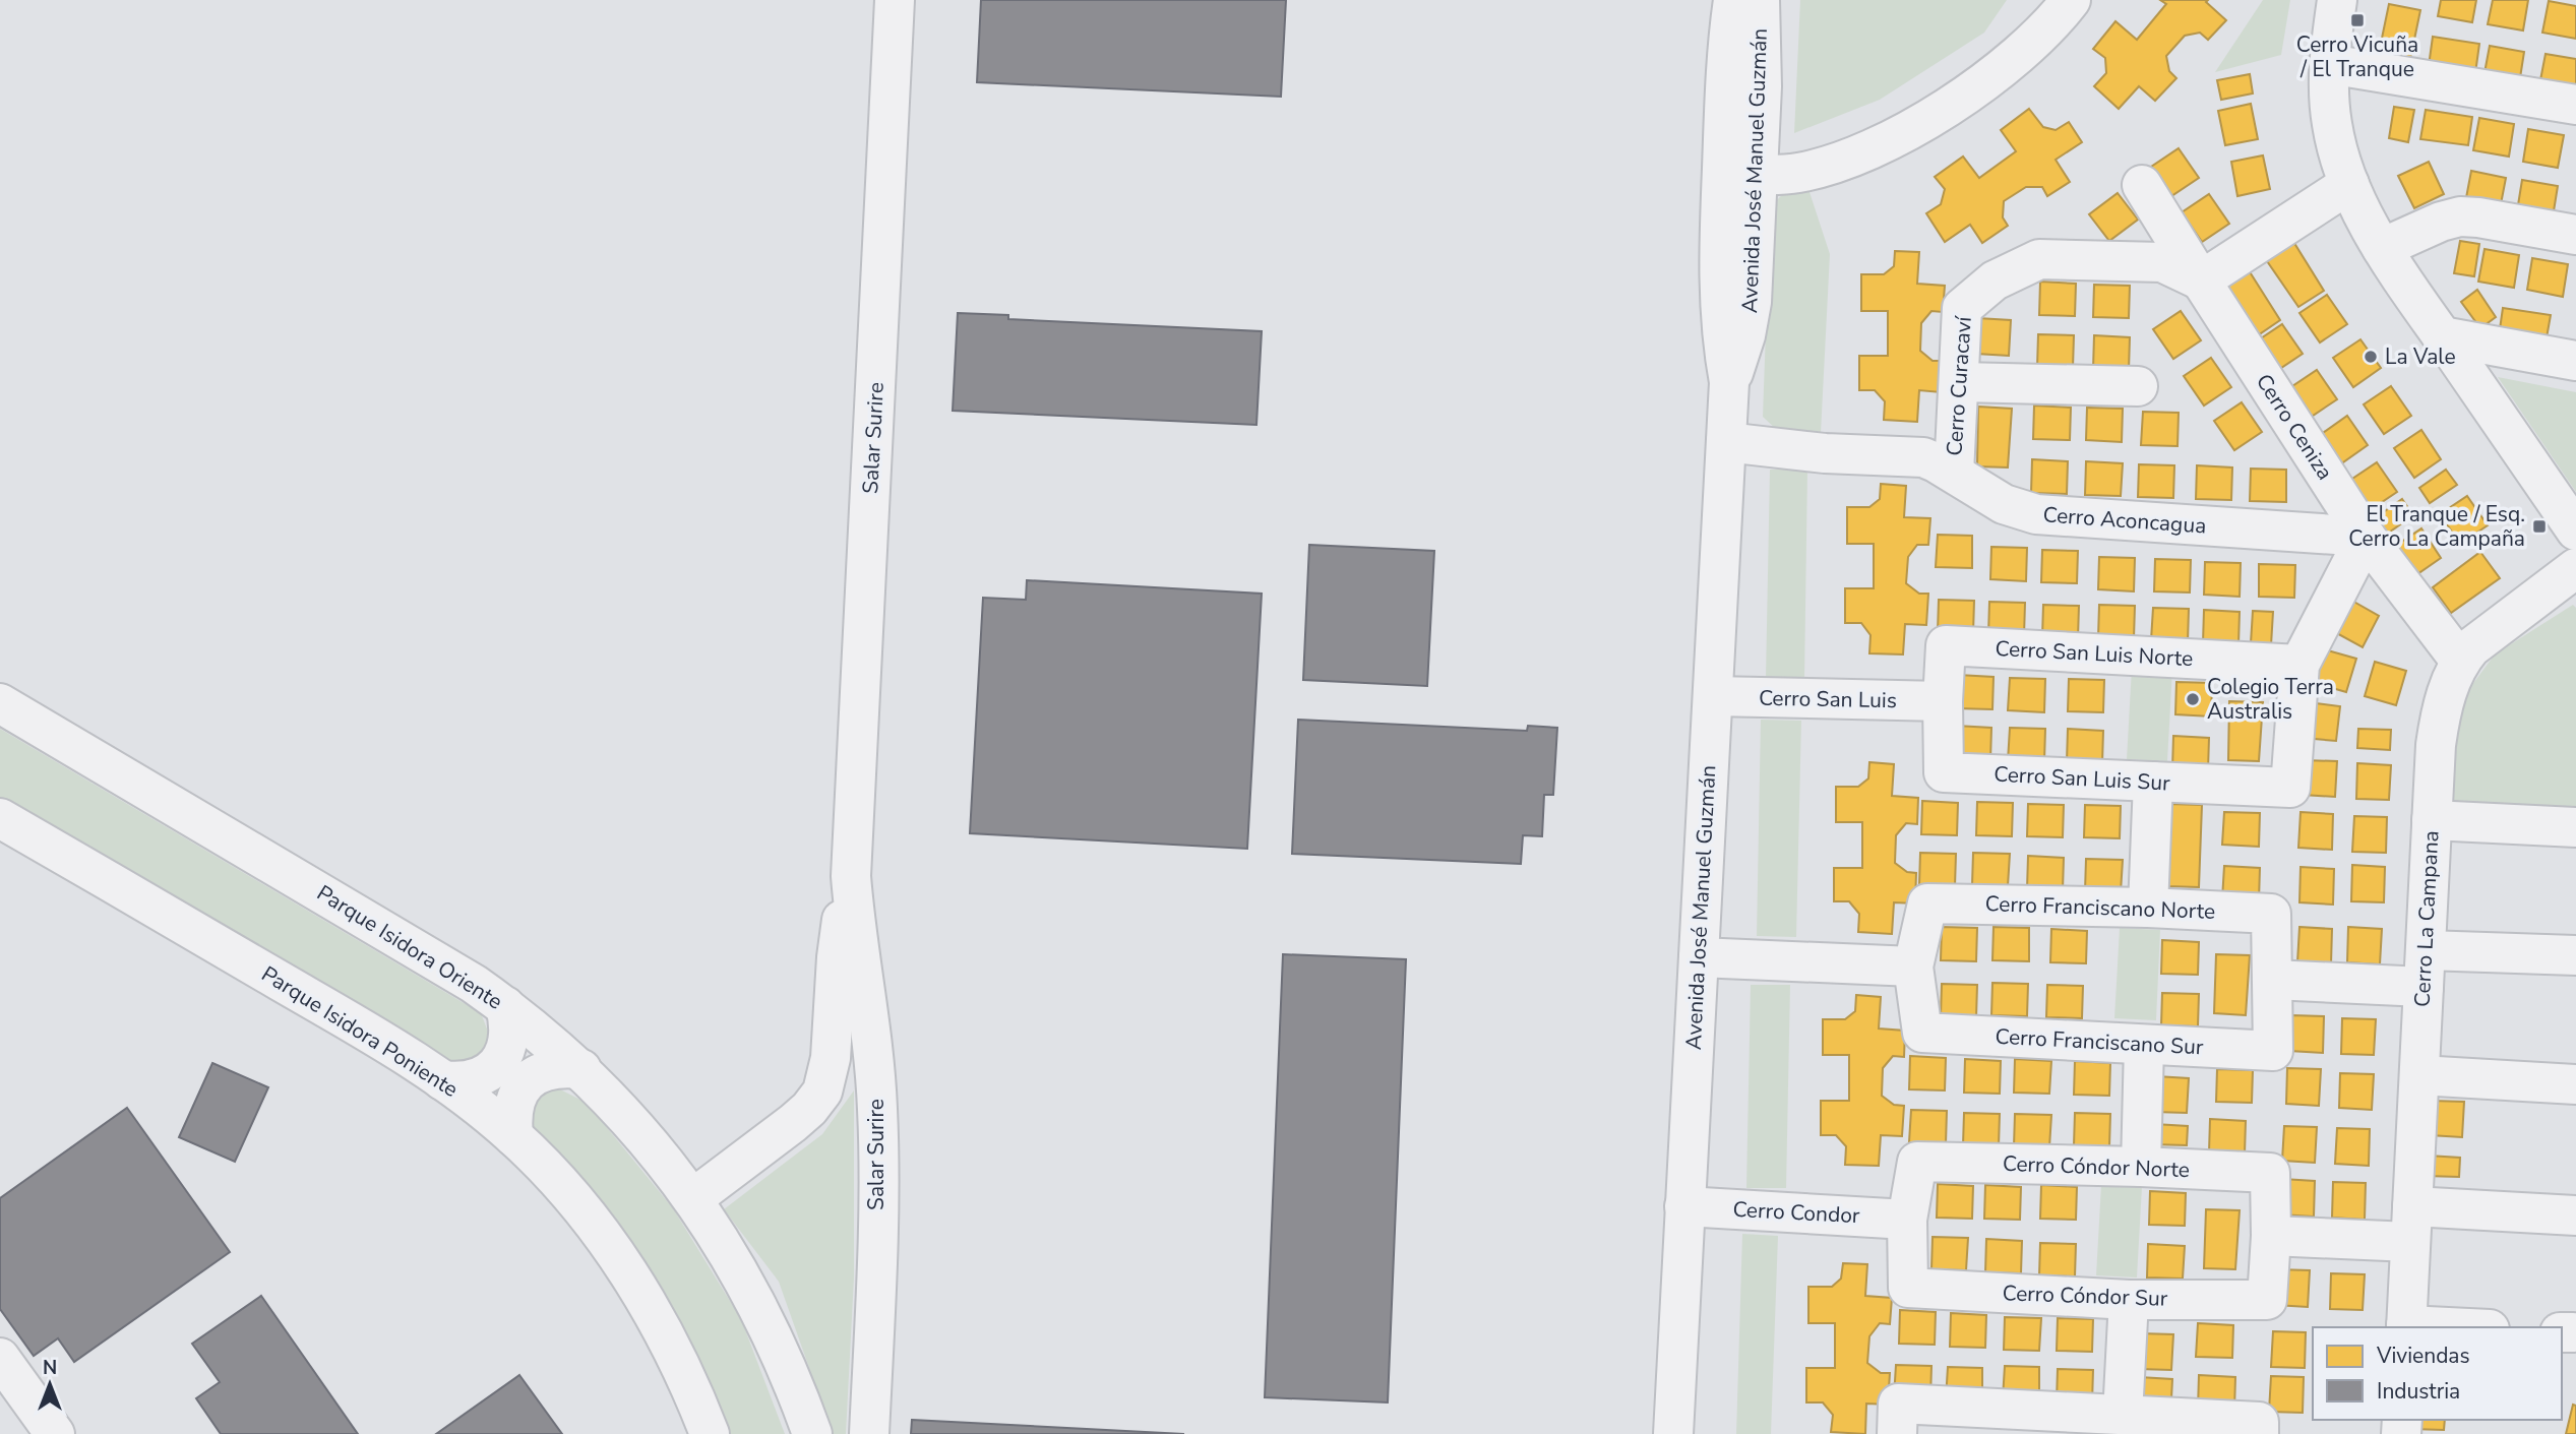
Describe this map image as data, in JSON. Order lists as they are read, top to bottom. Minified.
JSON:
{"streets":{"street":["Avenida José Manuel Guzmán","Cerro Curacaví","Cerro Ceniza","Salar Surire","Cerro Aconcagua","Cerro San Luis Norte","Cerro San Luis","Cerro San Luis Sur","Cerro Franciscano Norte","Cerro La Campana","Parque Isidora Oriente","Parque Isidora Poniente","Cerro Franciscano Sur","Cerro Cóndor Norte","Cerro Condor","Cerro Cóndor Sur"]},"crossings":[["Avenida José Manuel Guzmán","Cerro Aconcagua"],["Avenida José Manuel Guzmán","Cerro San Luis"],["Avenida José Manuel Guzmán","Cerro Condor"],["Cerro Curacaví","Cerro Ceniza"],["Cerro Curacaví","Cerro Aconcagua"],["Cerro Ceniza","Cerro Aconcagua"],["Cerro Ceniza","Cerro La Campana"],["Salar Surire","Parque Isidora Oriente"],["Cerro San Luis Norte","Cerro San Luis"],["Cerro San Luis Norte","Cerro San Luis Sur"],["Cerro San Luis","Cerro San Luis Sur"],["Cerro Franciscano Norte","Cerro Franciscano Sur"],["Cerro Cóndor Norte","Cerro Condor"],["Cerro Cóndor Norte","Cerro Cóndor Sur"],["Cerro Condor","Cerro Cóndor Sur"]],"places":{"transit":["Cerro Vicuña / El Tranque","El Tranque / Esq. Cerro La Campaña"],"other":["La Vale","Colegio Terra Australis"]},"legend":["Viviendas","Industria"],"north":"top"}
